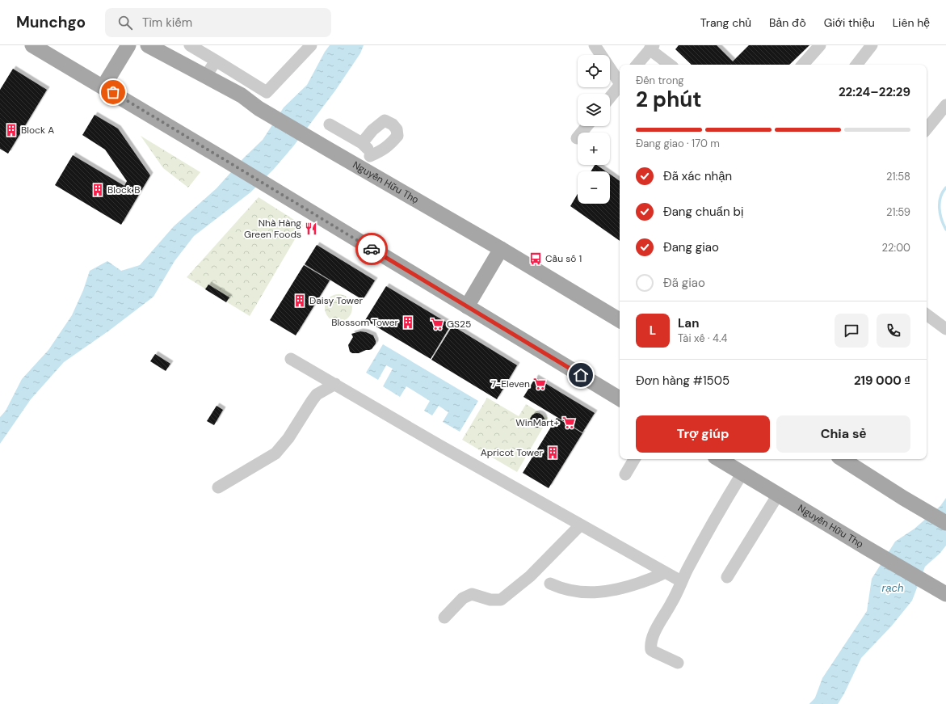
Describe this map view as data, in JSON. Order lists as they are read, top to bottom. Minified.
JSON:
{"streets":{"main road":["Nguyễn Hữu Thọ"]},"water":["rạch"],"places":{"building":["Block A","Block B","Daisy Tower","Blossom Tower","Apricot Tower"],"restaurant":["Nhà Hàng Green Foods"],"bus stop":["Cầu số 1"],"supermarket":["GS25","7-Eleven","WinMart+"]},"page":{"header":"Munchgo","search":"Tìm kiếm","nav":["Trang chủ","Bản đồ","Giới thiệu","Liên hệ"],"map_buttons":["+","−"],"heading":["2 phút","Đến trong","22:24–22:29"],"panel":["Lan","Tài xế · 4.4","Đơn hàng #1505","219 000 ₫"],"bar":"Đang giao · 170 m","list":[["Đã xác nhận","21:58"],["Đang chuẩn bị","21:59"],["Đang giao","22:00"],"Đã giao"],"round":"L","buttons":["Trợ giúp","Chia sẻ"]}}
